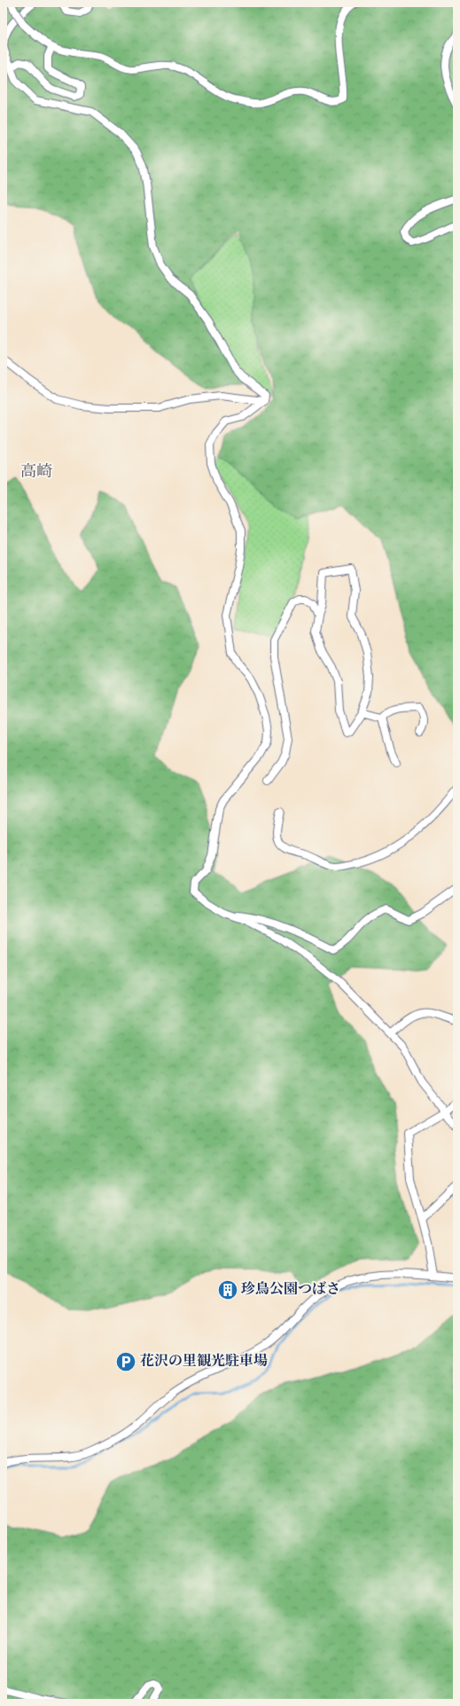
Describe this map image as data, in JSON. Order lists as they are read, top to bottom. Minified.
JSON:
{"districts":["高崎"],"places":{"building":["珍鳥公園つばさ"],"parking":["花沢の里観光駐車場"]}}
